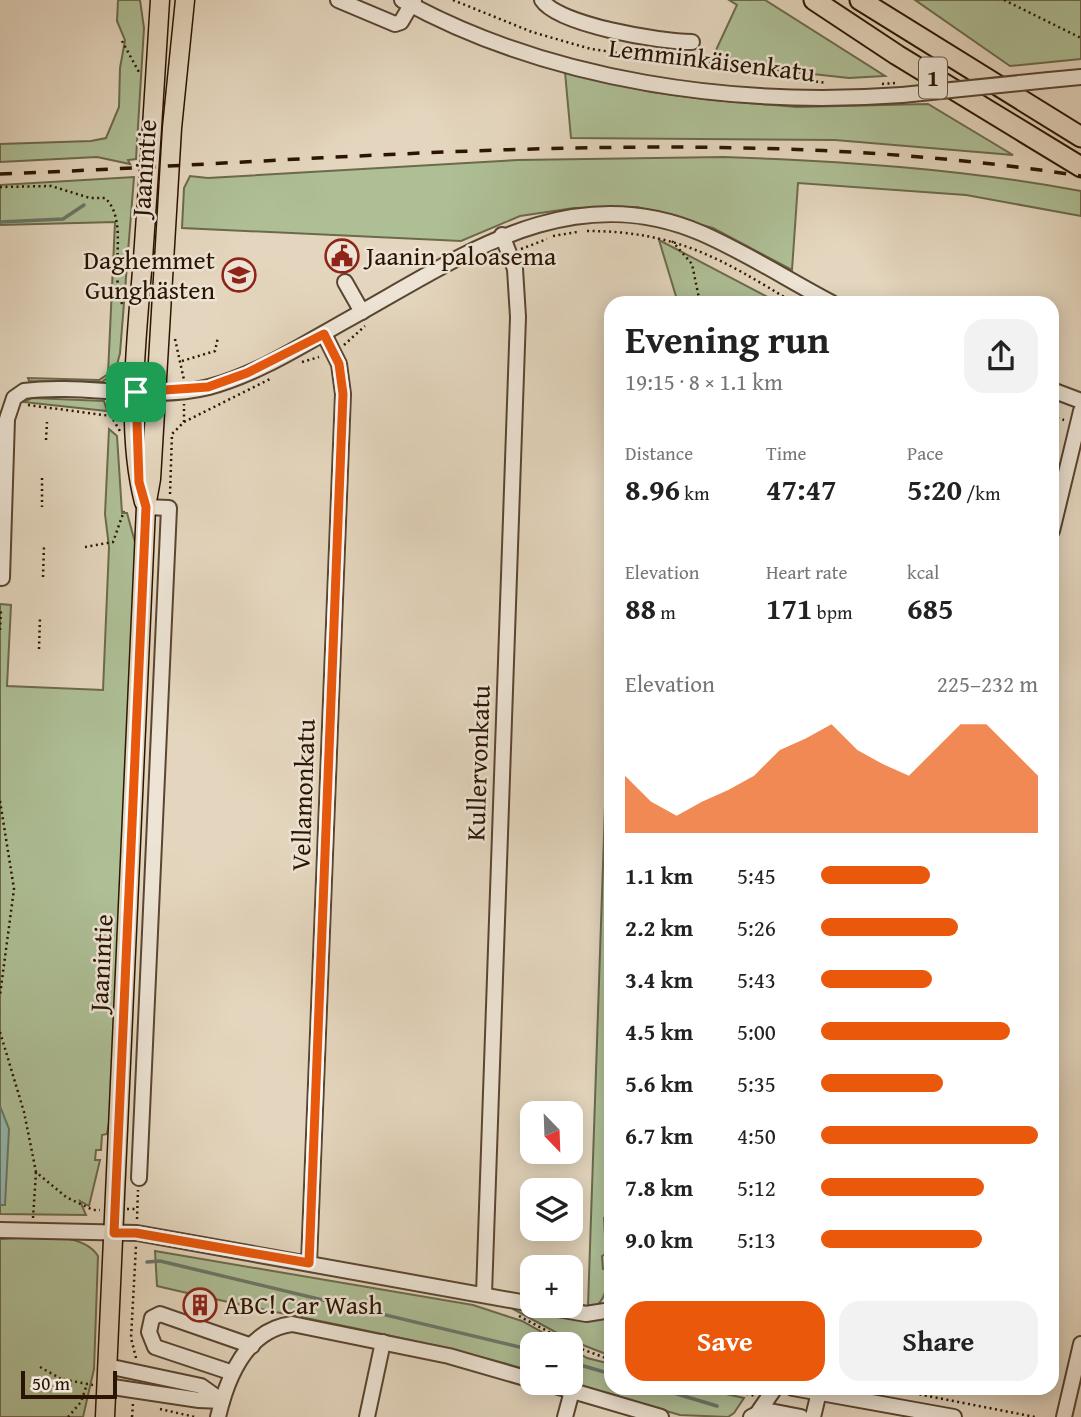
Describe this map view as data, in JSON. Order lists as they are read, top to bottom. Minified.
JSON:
{"streets":{"highway":["1"],"main road":["Jaanintie"],"street":["Lemminkäisenkatu","Kullervonkatu","Vellamonkatu"]},"places":{"public building":["Jaanin paloasema"],"school or university":["Daghemmet Gunghästen"],"building":["ABC! Car Wash"]},"scale_bar":"50 m","north":"bottom right","page":{"heading":["Evening run","19:15 · 8 × 1.1 km"],"stats":[["Distance","8.96 km"],["Time","47:47"],["Pace","5:20 /km"],["Elevation","88 m"],["Heart rate","171 bpm"],["kcal","685"]],"chart":["Elevation","225–232 m"],"list":[{"name":"1.1 km","note":"5:45"},{"name":"2.2 km","note":"5:26"},{"name":"3.4 km","note":"5:43"},{"name":"4.5 km","note":"5:00"},{"name":"5.6 km","note":"5:35"},{"name":"6.7 km","note":"4:50"},{"name":"7.8 km","note":"5:12"},{"name":"9.0 km","note":"5:13"}],"map_buttons":["+","−"],"buttons":["Save","Share"],"scale":"50 m"}}
